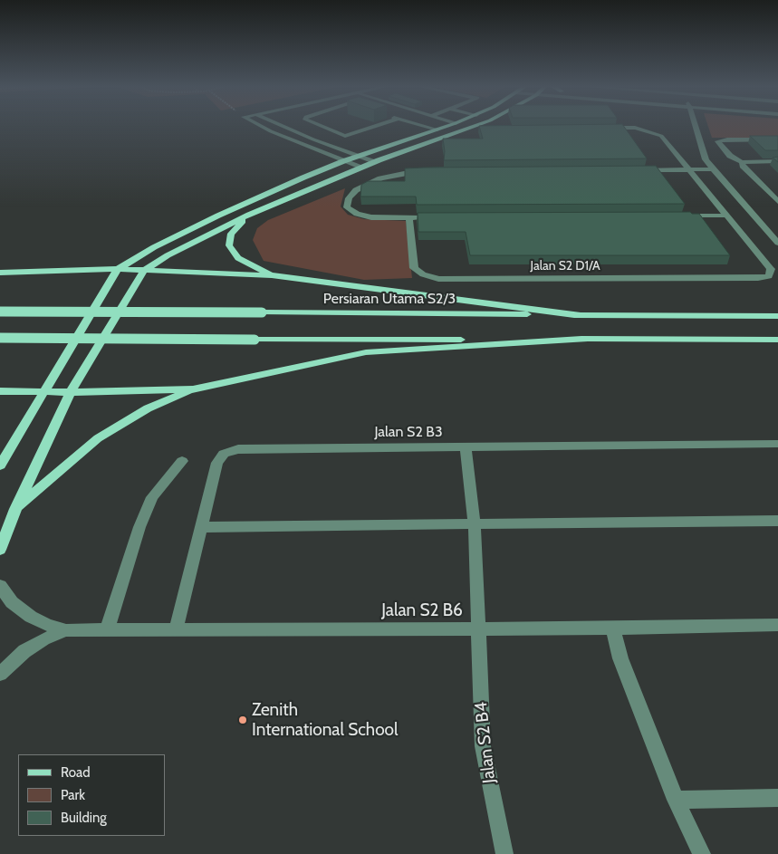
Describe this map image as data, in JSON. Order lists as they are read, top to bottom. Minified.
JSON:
{"streets":{"main road":["Persiaran Utama S2/3"],"street":["Jalan S2 D1/A","Jalan S2 B3","Jalan S2 B6","Jalan S2 B4"]},"crossings":[["Jalan S2 B3","Jalan S2 B6"],["Jalan S2 B3","Jalan S2 B4"],["Jalan S2 B6","Jalan S2 B4"]],"places":["Zenith International School"],"legend":["Road","Park","Building"]}
